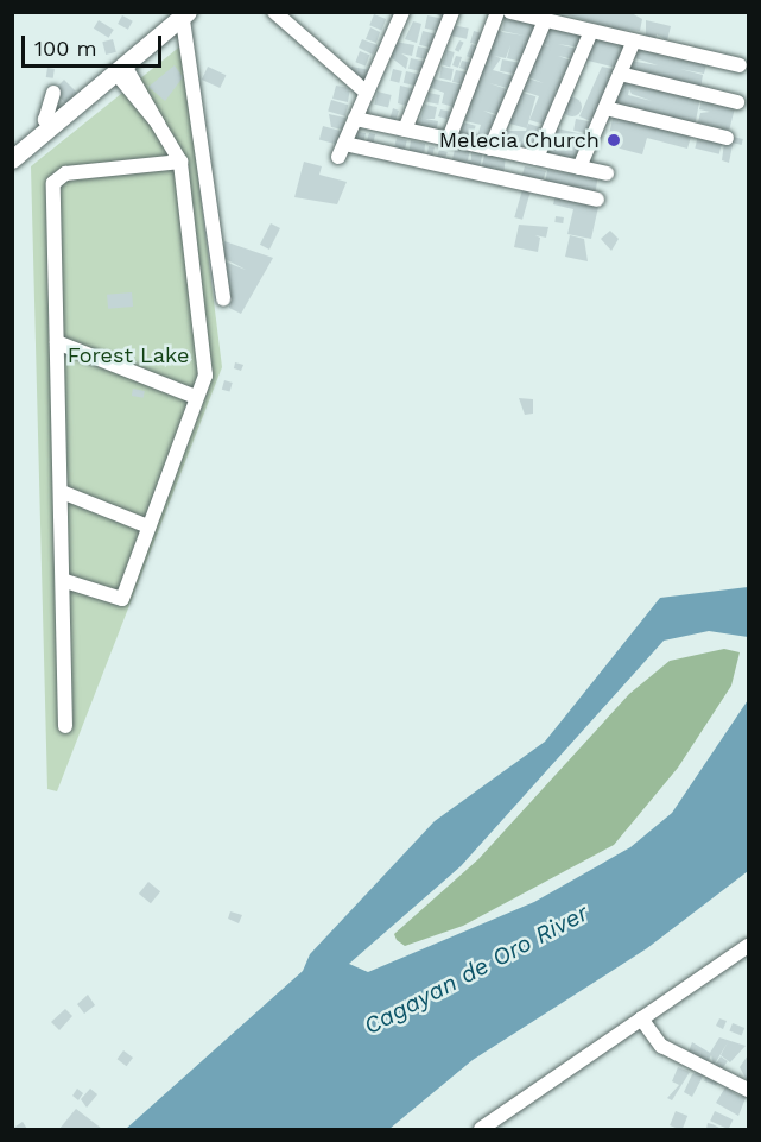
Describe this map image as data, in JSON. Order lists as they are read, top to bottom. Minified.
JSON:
{"water":["Cagayan de Oro River"],"parks":["Forest Lake"],"places":["Melecia Church"],"scale_bar":"100 m"}
